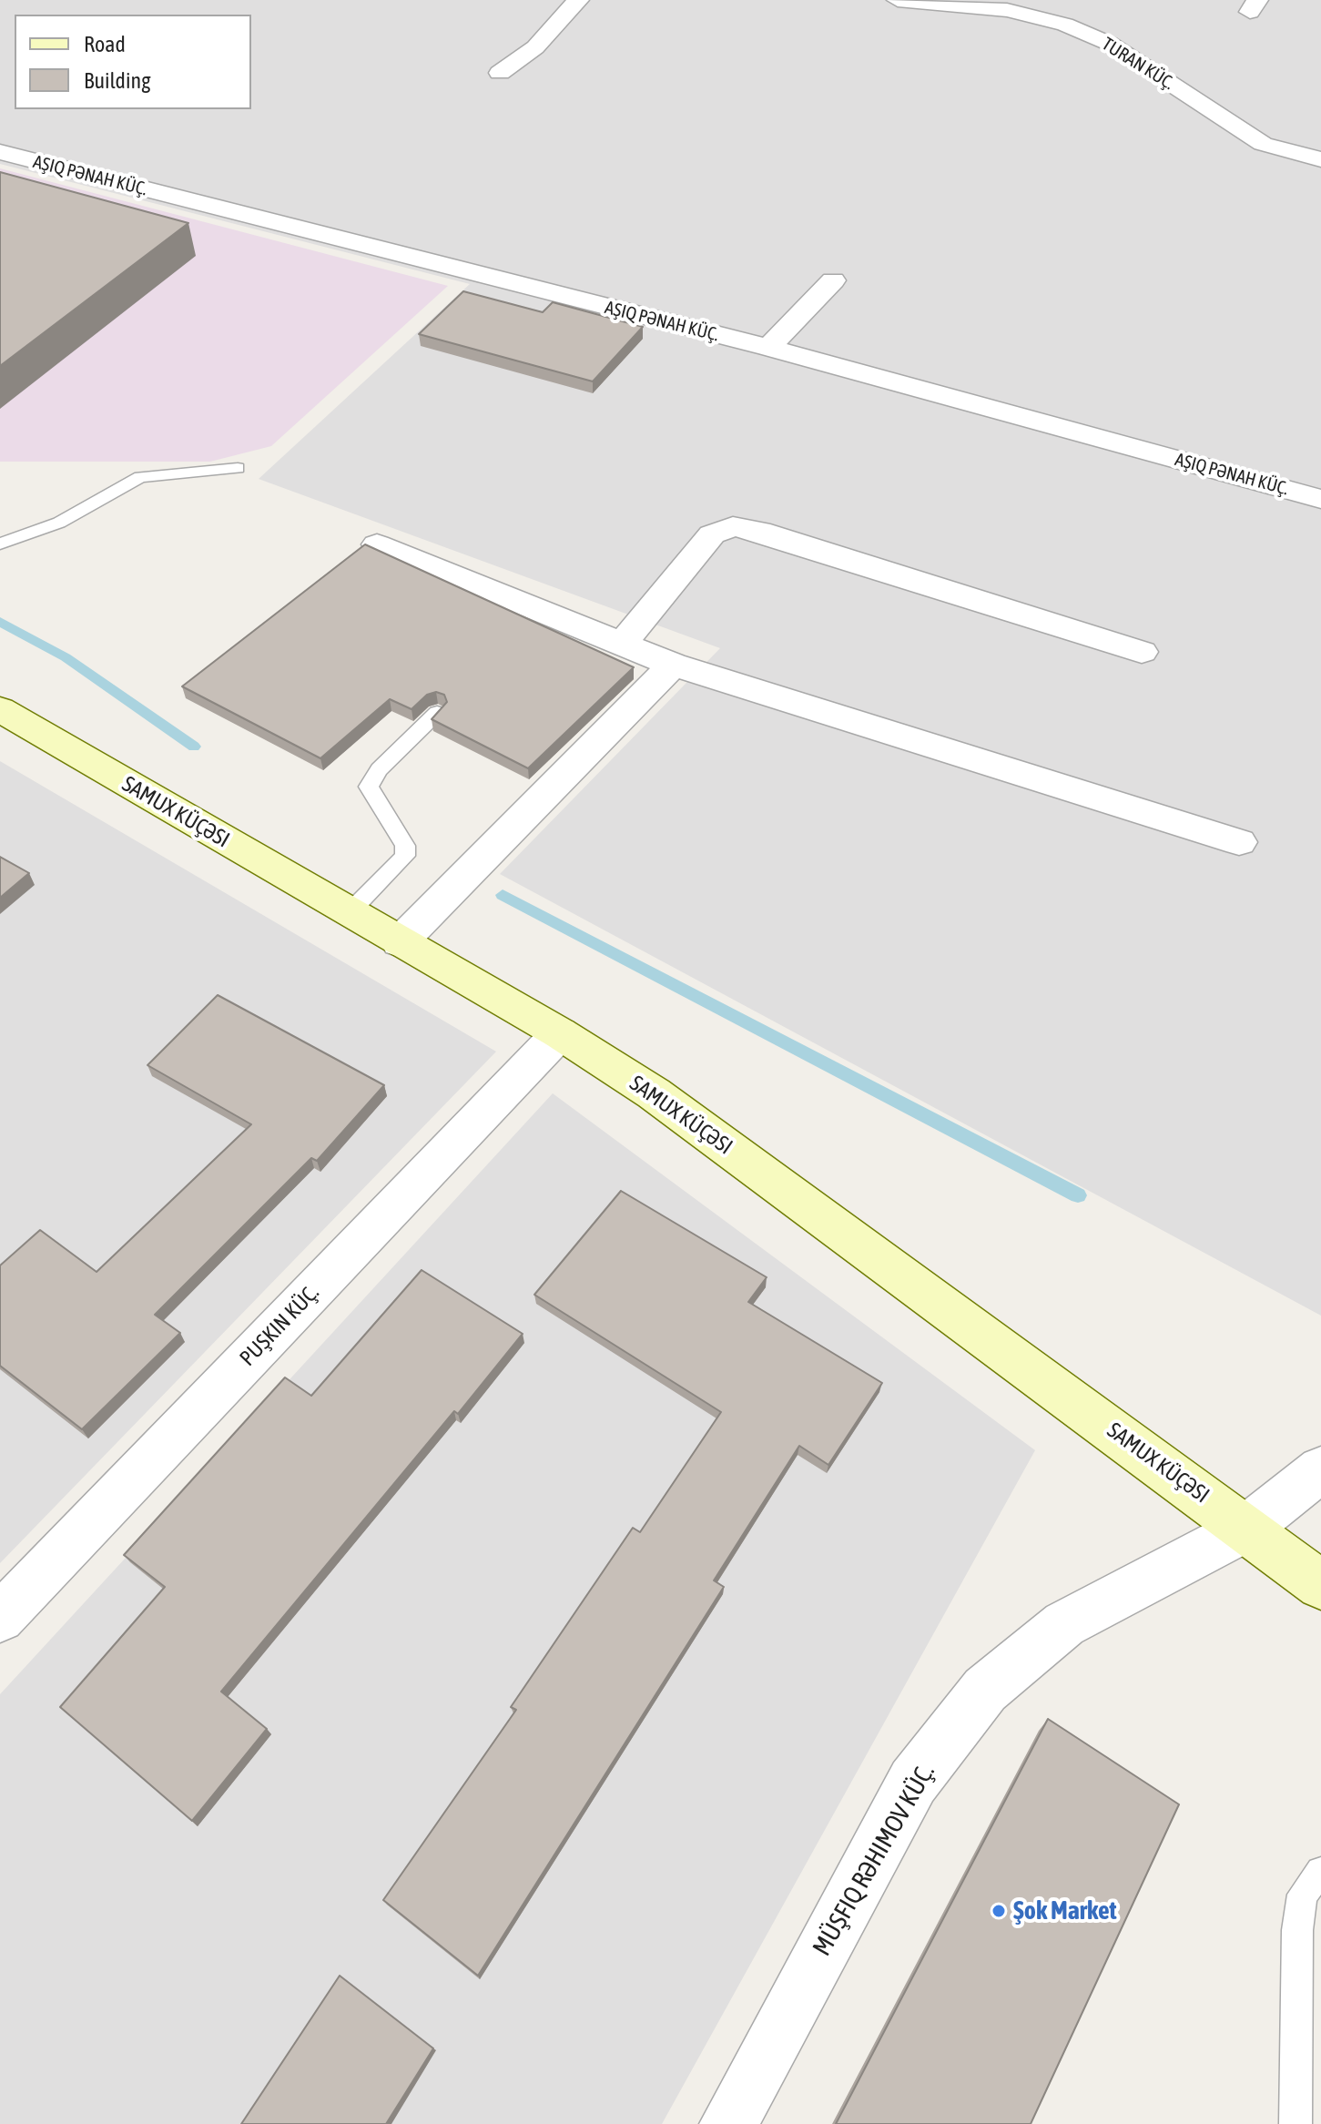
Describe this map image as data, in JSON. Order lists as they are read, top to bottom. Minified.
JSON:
{"streets":{"main road":["SAMUX KÜÇƏSI"],"street":["TURAN KÜÇ.","PUŞKIN KÜÇ.","MÜŞFIQ RƏHIMOV KÜÇ."]},"crossings":[["SAMUX KÜÇƏSI","PUŞKIN KÜÇ."],["SAMUX KÜÇƏSI","MÜŞFIQ RƏHIMOV KÜÇ."]],"places":["Şok Market"],"legend":["Road","Building"]}
